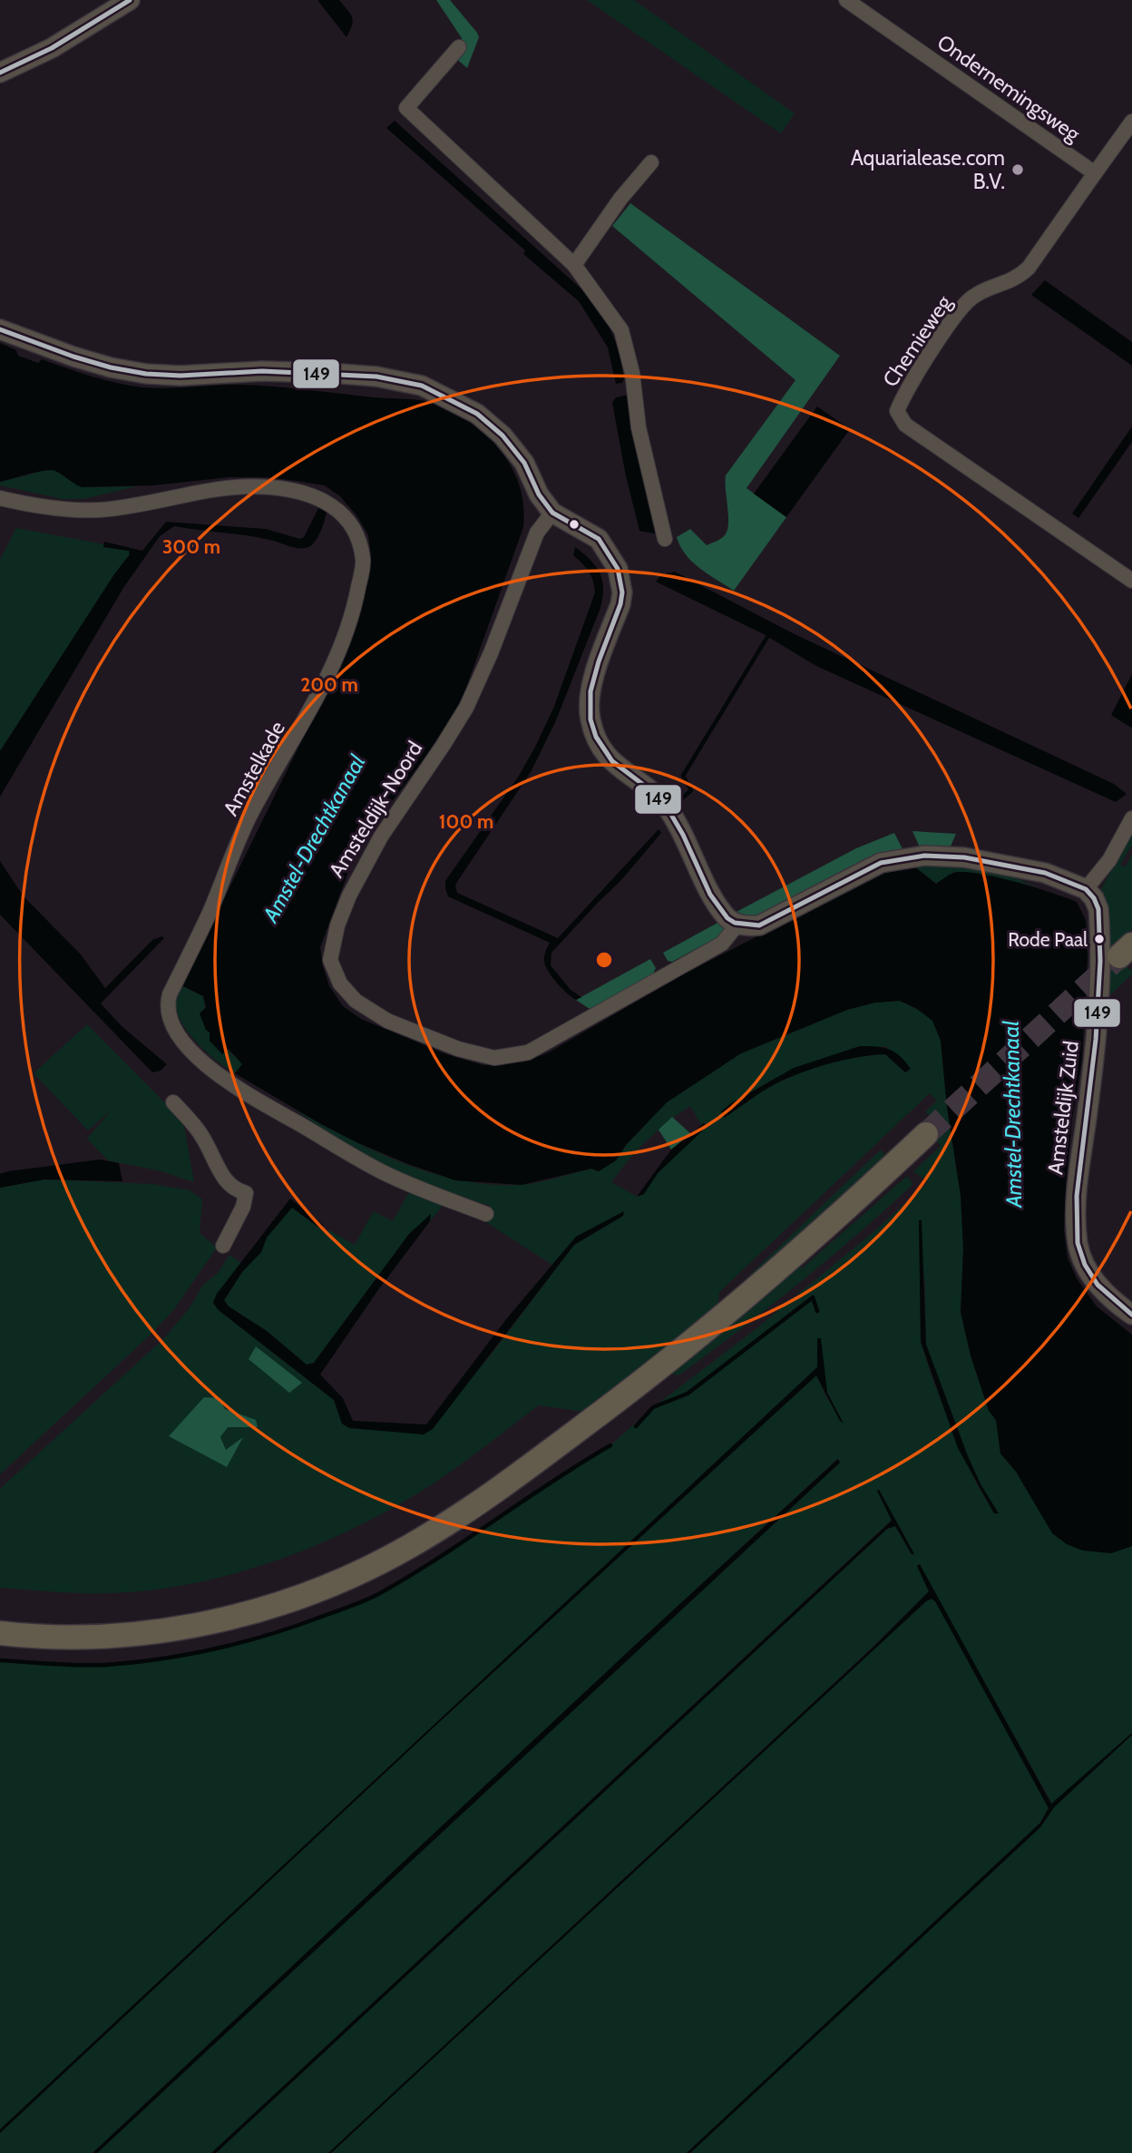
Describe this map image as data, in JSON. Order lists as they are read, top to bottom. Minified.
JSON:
{"streets":{"street":["Ondernemingsweg","Chemieweg","Amstelkade","Amsteldijk-Noord","Amsteldijk Zuid"]},"crossings":[["Ondernemingsweg","Chemieweg"]],"water":["Amstel-Drechtkanaal"],"places":["Aquarialease.com B.V.","Rode Paal"],"lines":["transit line 149"],"rings":["300 m","200 m","100 m"]}
